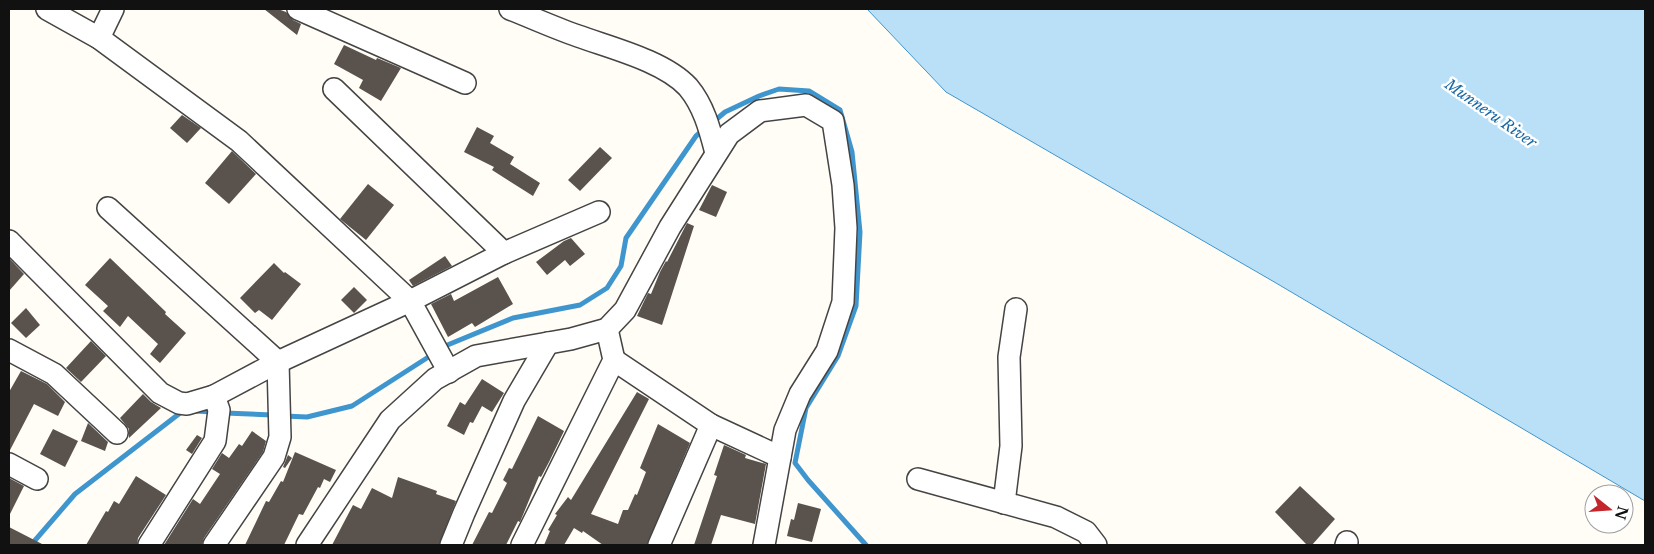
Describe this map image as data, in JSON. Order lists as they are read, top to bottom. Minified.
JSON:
{"water":["Munneru River"],"north":"right"}
